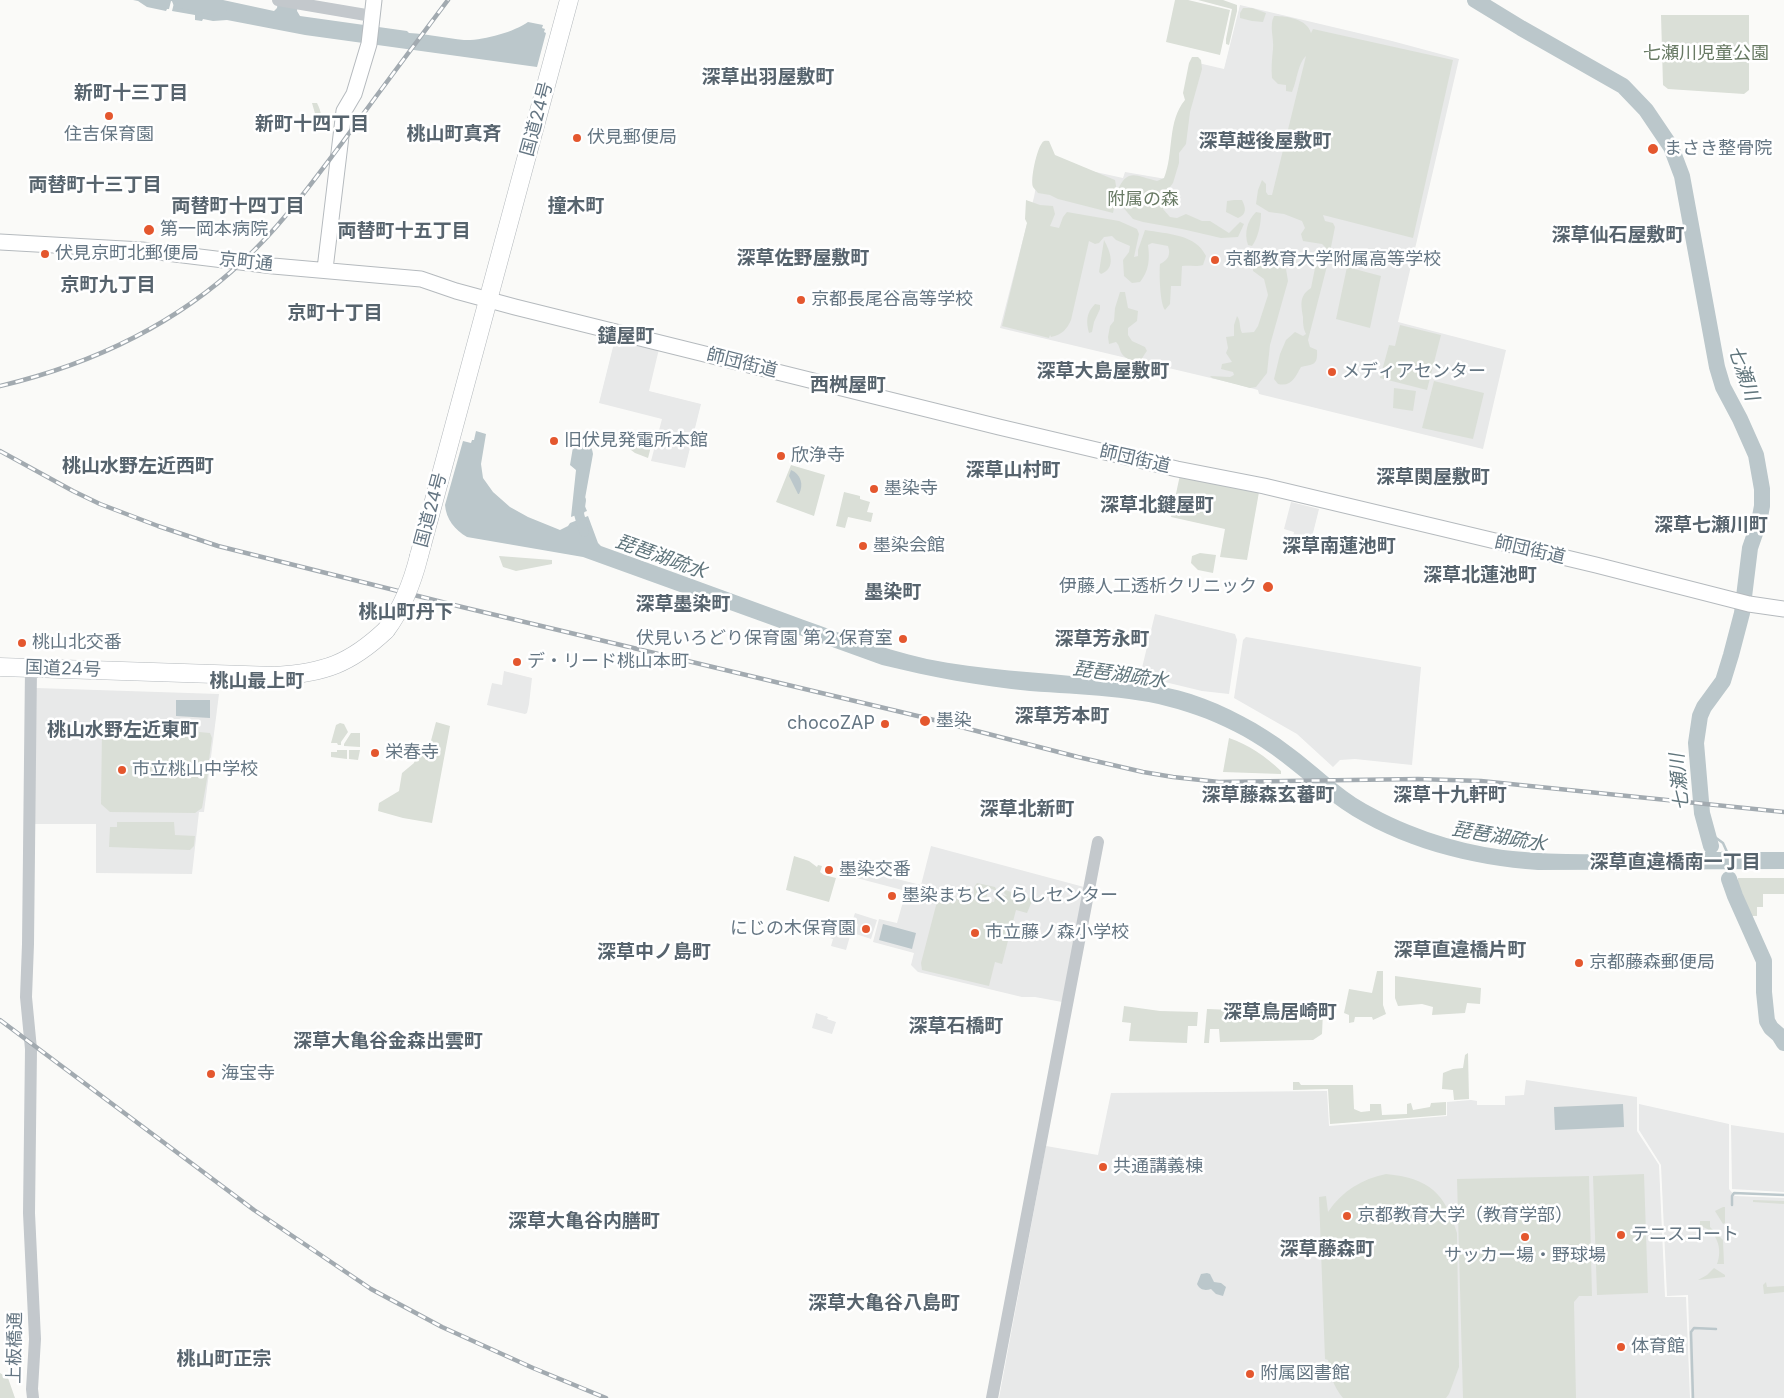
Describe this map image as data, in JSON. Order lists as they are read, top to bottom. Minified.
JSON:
{"streets":{"highway":["国道24号"],"main road":["京町通","師団街道"],"street":["上板橋通"]},"crossings":[["国道24号","京町通"],["国道24号","師団街道"],["国道24号","上板橋通"],["京町通","師団街道"]],"districts":["深草出羽屋敷町","新町十三丁目","新町十四丁目","桃山町真斉","深草越後屋敷町","両替町十三丁目","両替町十四丁目","撞木町","両替町十五丁目","深草仙石屋敷町","深草佐野屋敷町","京町九丁目","京町十丁目","鑓屋町","深草大島屋敷町","西桝屋町","桃山水野左近西町","深草山村町","深草関屋敷町","深草北鍵屋町","深草七瀬川町","深草南蓮池町","深草北蓮池町","墨染町","深草墨染町","桃山町丹下","深草芳永町","桃山最上町","深草芳本町","桃山水野左近東町","深草藤森玄蕃町","深草十九軒町","深草北新町","深草直違橋南一丁目","深草直違橋片町","深草中ノ島町","深草鳥居崎町","深草石橋町","深草大亀谷金森出雲町","深草大亀谷内膳町","深草藤森町","深草大亀谷八島町","桃山町正宗"],"water":["七瀬川","琵琶湖疏水"],"parks":["七瀬川児童公園","附属の森"],"places":["住吉保育園","伏見郵便局","まさき整骨院","第一岡本病院","伏見京町北郵便局","京都教育大学附属高等学校","京都長尾谷高等学校","メディアセンター","旧伏見発電所本館","欣浄寺","墨染寺","墨染会館","伊藤人工透析クリニック","伏見いろどり保育園 第２保育室","桃山北交番","デ・リード桃山本町","墨染","chocoZAP","栄春寺","市立桃山中学校","墨染交番","墨染まちとくらしセンター","にじの木保育園","市立藤ノ森小学校","京都藤森郵便局","海宝寺","共通講義棟","京都教育大学（教育学部）","テニスコート","サッカー場・野球場","体育館","附属図書館"]}
